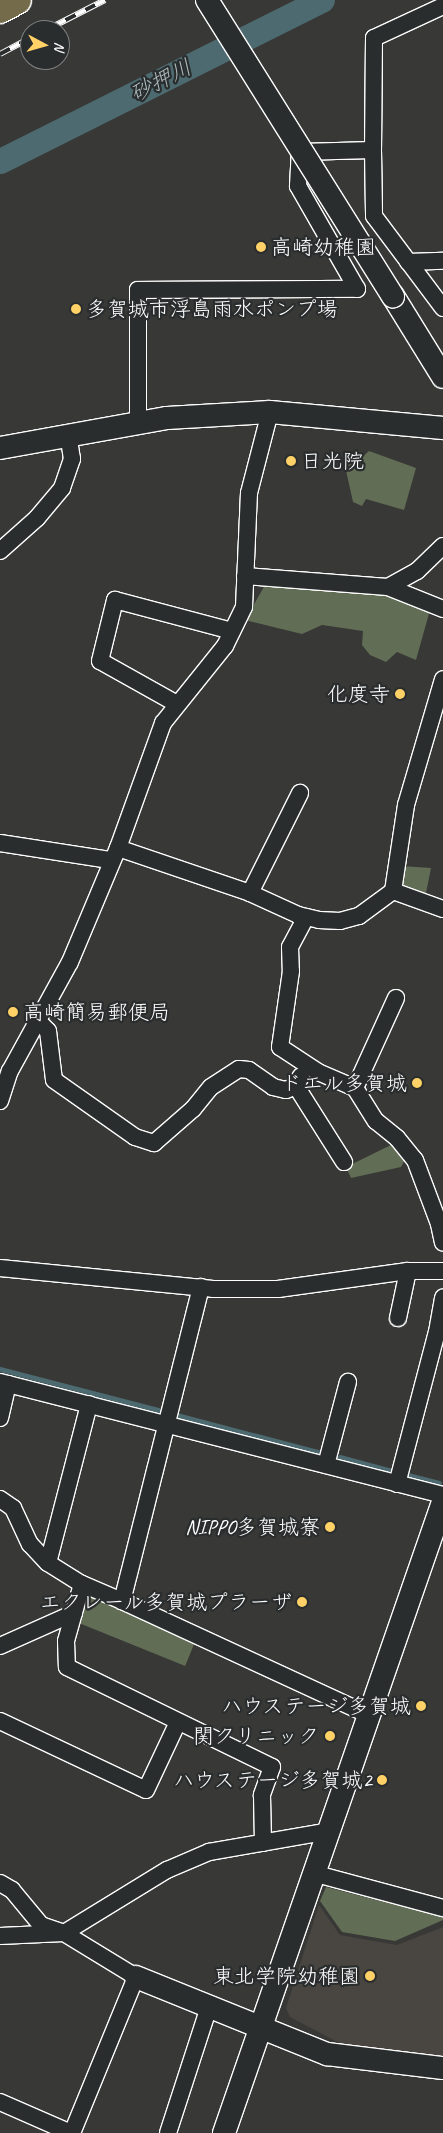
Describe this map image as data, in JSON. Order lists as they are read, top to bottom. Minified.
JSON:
{"water":["砂押川"],"places":["高崎幼稚園","多賀城市浮島雨水ポンプ場","日光院","化度寺","高崎簡易郵便局","ドエル多賀城","NIPPO多賀城寮","エクレール多賀城プラーザ","ハウステージ多賀城","関クリニック","ハウステージ多賀城2","東北学院幼稚園"],"north":"right"}
